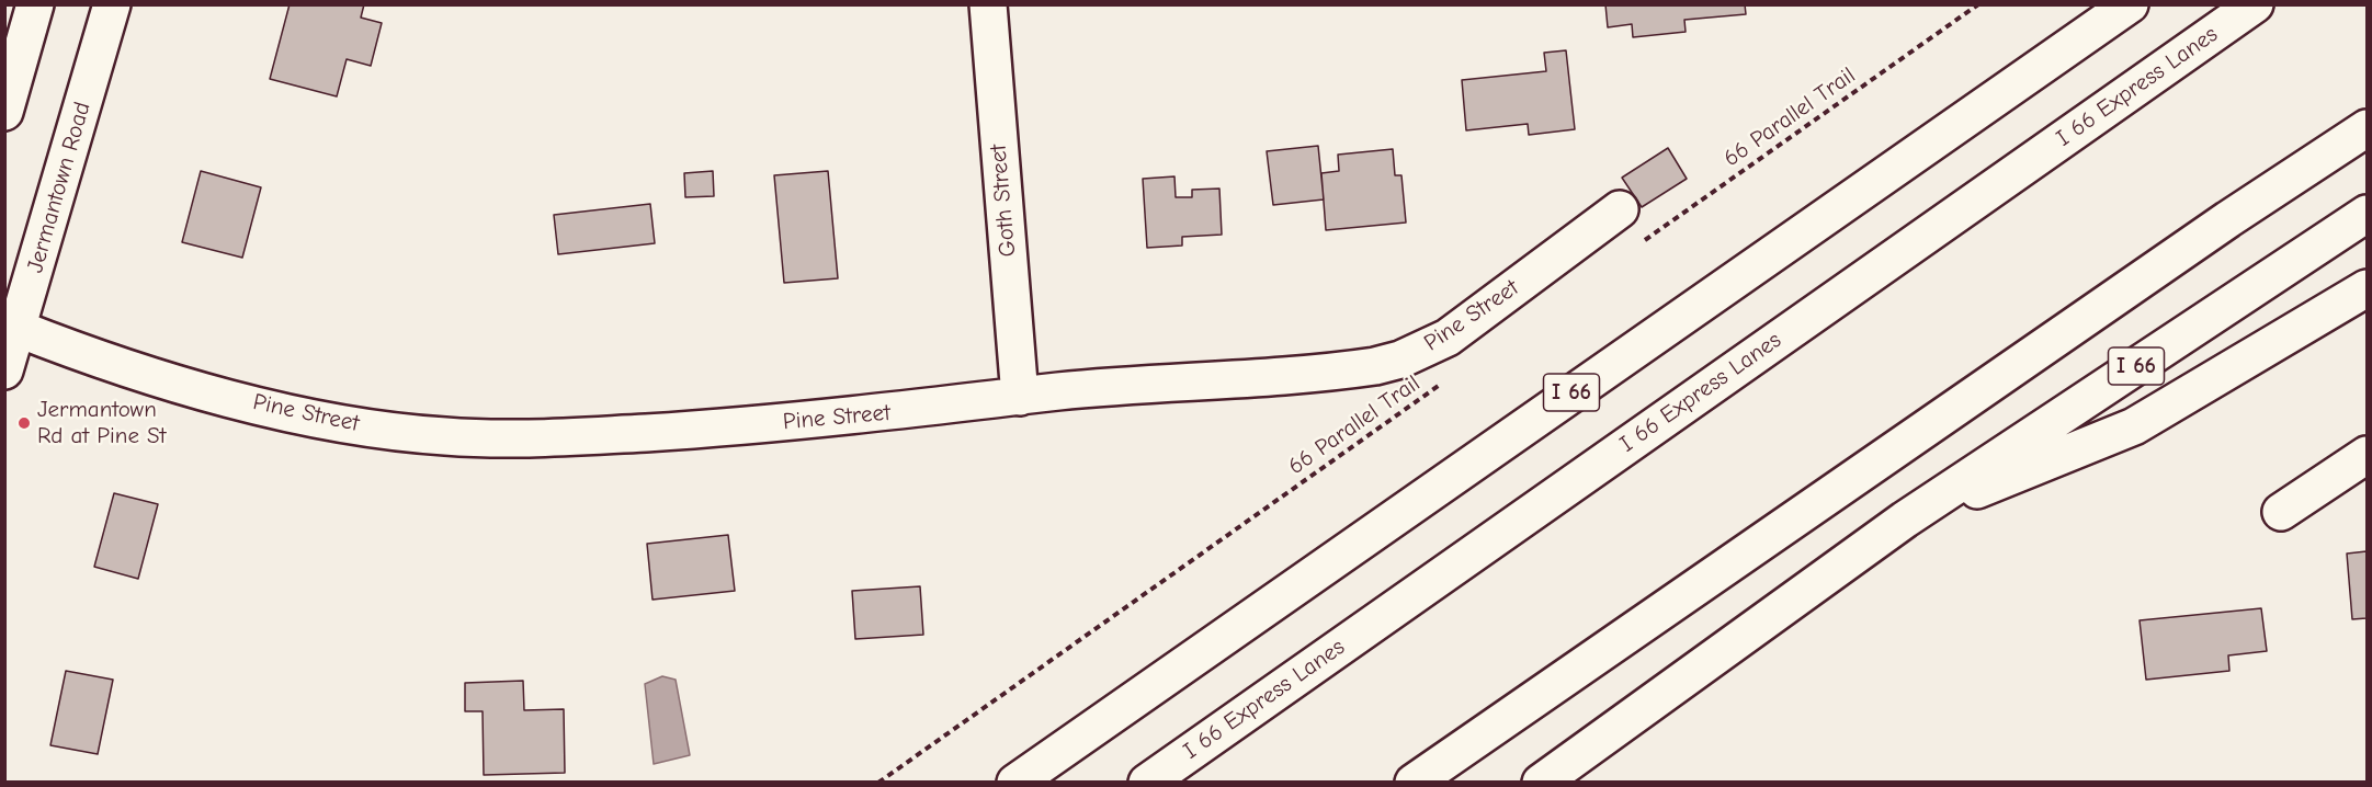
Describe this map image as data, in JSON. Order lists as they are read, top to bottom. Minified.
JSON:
{"streets":{"main road":["I 66 Express Lanes","Jermantown Road","Goth Street","Pine Street","I 66"],"path":["66 Parallel Trail"]},"crossings":[["Jermantown Road","Pine Street"],["Goth Street","Pine Street"]],"places":["Jermantown Rd at Pine St"]}
